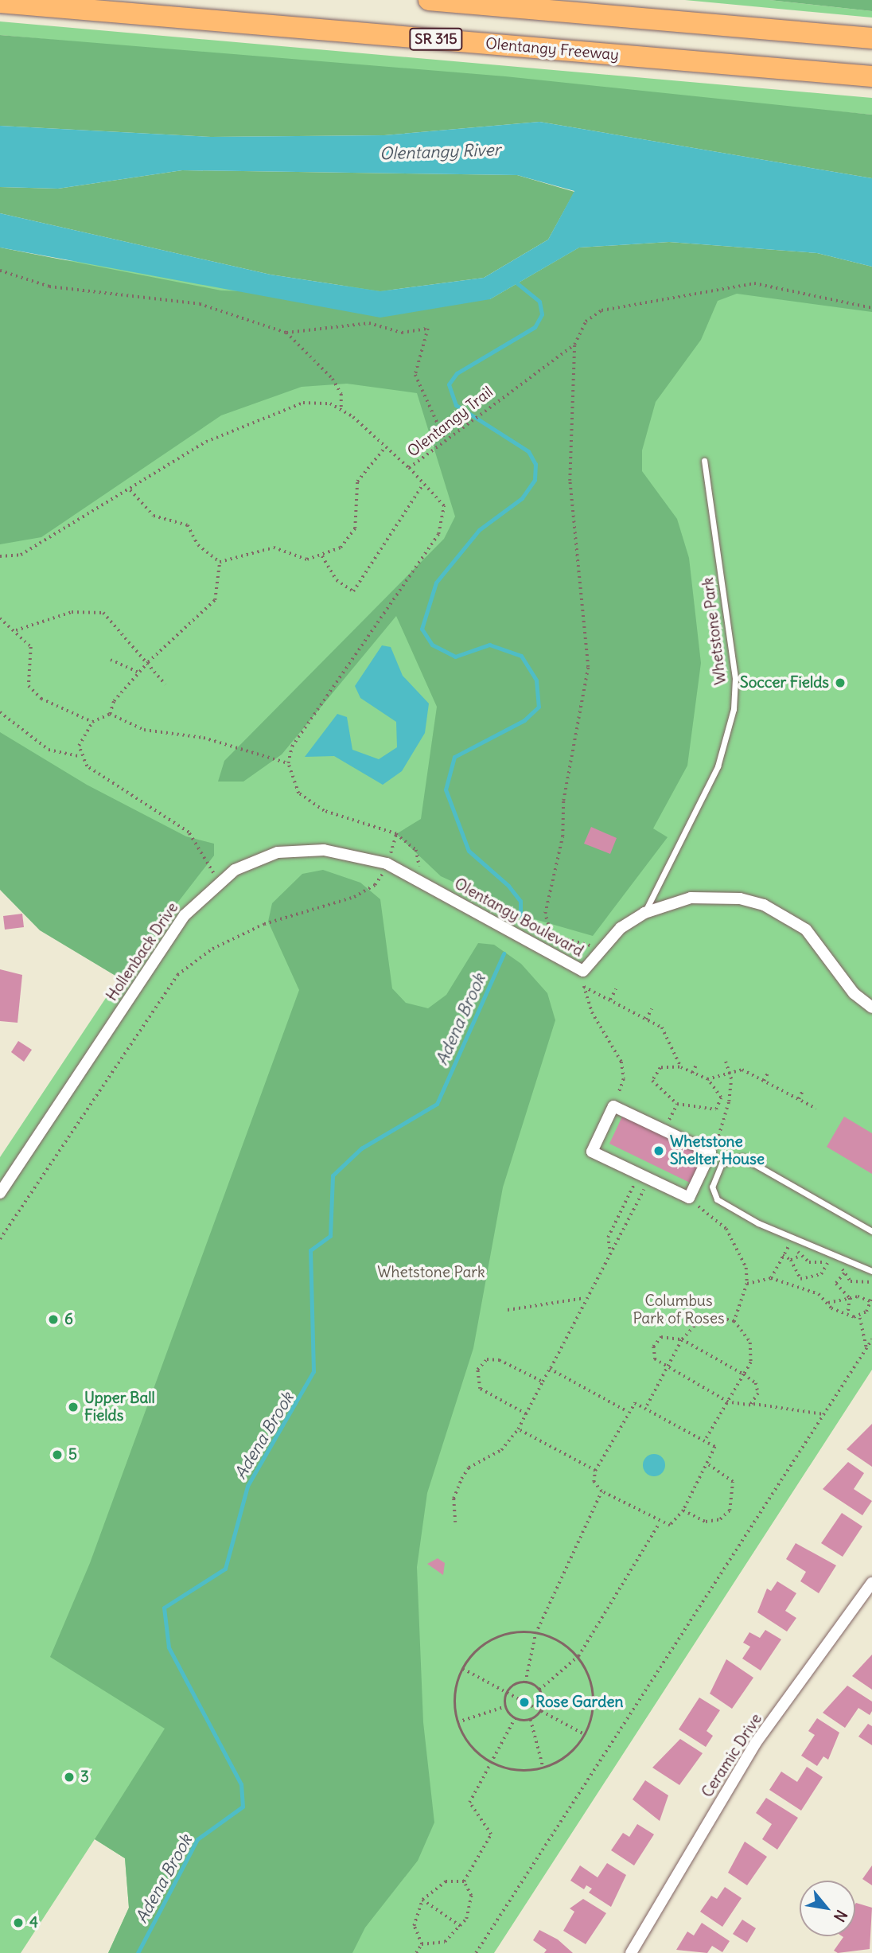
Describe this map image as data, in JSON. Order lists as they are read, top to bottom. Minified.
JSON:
{"streets":{"highway":["SR 315","Olentangy Freeway"],"street":["Olentangy Boulevard","Hollenback Drive","Ceramic Drive"],"lane":["Whetstone Park"],"path":["Olentangy Trail"]},"crossings":[["Whetstone Park","Olentangy Boulevard"],["Olentangy Boulevard","Hollenback Drive"]],"water":["Olentangy River","Adena Brook"],"parks":["Whetstone Park","Columbus Park of Roses"],"places":["Soccer Fields","Whetstone Shelter House","6","Upper Ball Fields","5","Rose Garden","3","4"],"north":"bottom right"}
